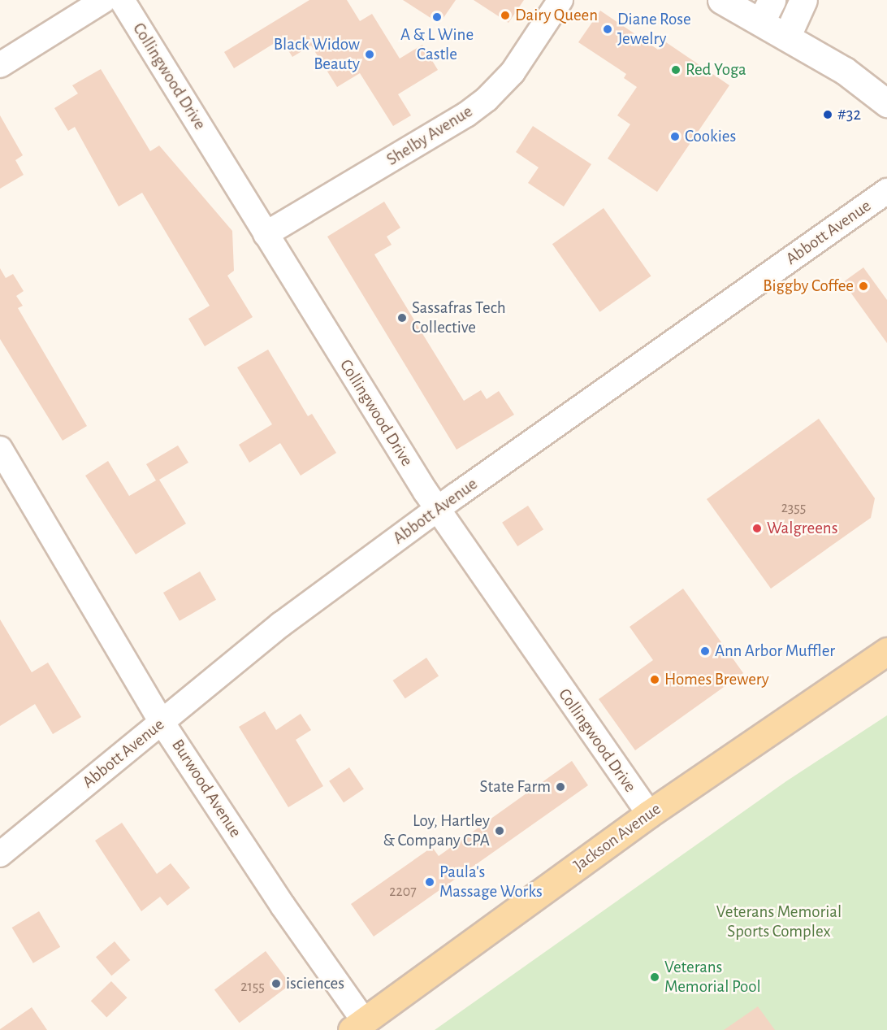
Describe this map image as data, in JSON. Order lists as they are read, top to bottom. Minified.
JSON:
{"streets":{"main road":["Jackson Avenue"],"street":["Collingwood Drive","Shelby Avenue","Abbott Avenue","Burwood Avenue"]},"crossings":[["Collingwood Drive","Shelby Avenue"],["Collingwood Drive","Abbott Avenue"],["Collingwood Drive","Jackson Avenue"],["Abbott Avenue","Burwood Avenue"],["Burwood Avenue","Jackson Avenue"]],"parks":["Veterans Memorial Sports Complex"],"places":["Dairy Queen","A & L Wine Castle","Diane Rose Jewelry","Black Widow Beauty","Red Yoga","#32","Cookies","Biggby Coffee","Sassafras Tech Collective","Walgreens","Ann Arbor Muffler","Homes Brewery","State Farm","Loy, Hartley & Company CPA","Paula's Massage Works","Veterans Memorial Pool","isciences"],"house_numbers":["2355","2207","2155"]}
